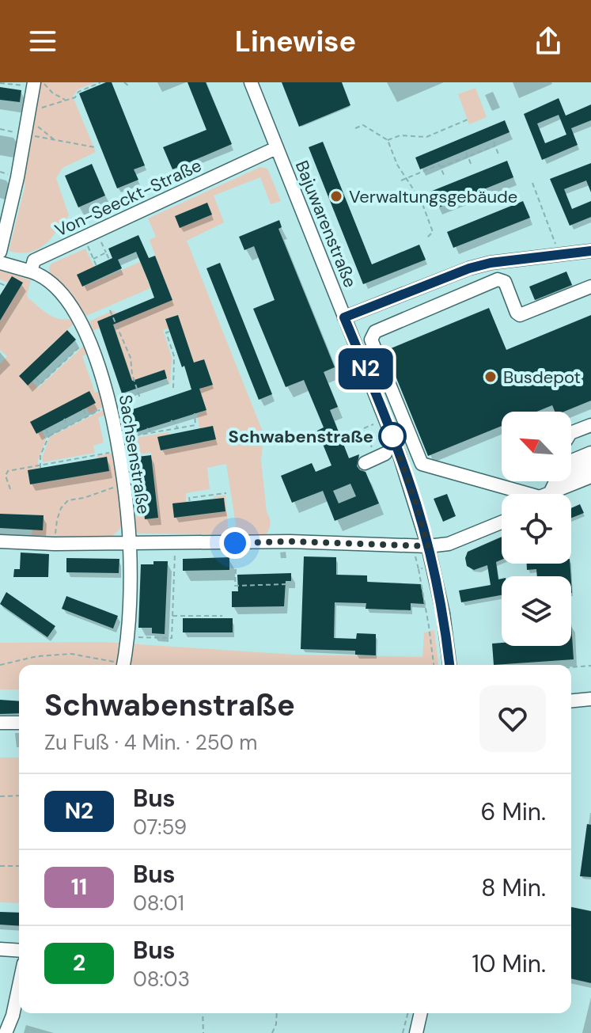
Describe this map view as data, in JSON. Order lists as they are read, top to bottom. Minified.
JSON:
{"streets":{"street":["Von-Seeckt-Straße","Bajuwarenstraße","Sachsenstraße"]},"crossings":[["Von-Seeckt-Straße","Bajuwarenstraße"],["Von-Seeckt-Straße","Sachsenstraße"]],"places":["Verwaltungsgebäude","Busdepot","Schwabenstraße"],"lines":["bus line N2"],"north":"top left","page":{"header":"Linewise","on_map":"N2","heading":["Schwabenstraße","Zu Fuß · 4 Min. · 250 m"],"list":[{"mark":"N2","name":"Bus","note":"07:59","value":"6 Min."},{"mark":"11","name":"Bus","note":"08:01","value":"8 Min."},{"mark":"2","name":"Bus","note":"08:03","value":"10 Min."}]}}
